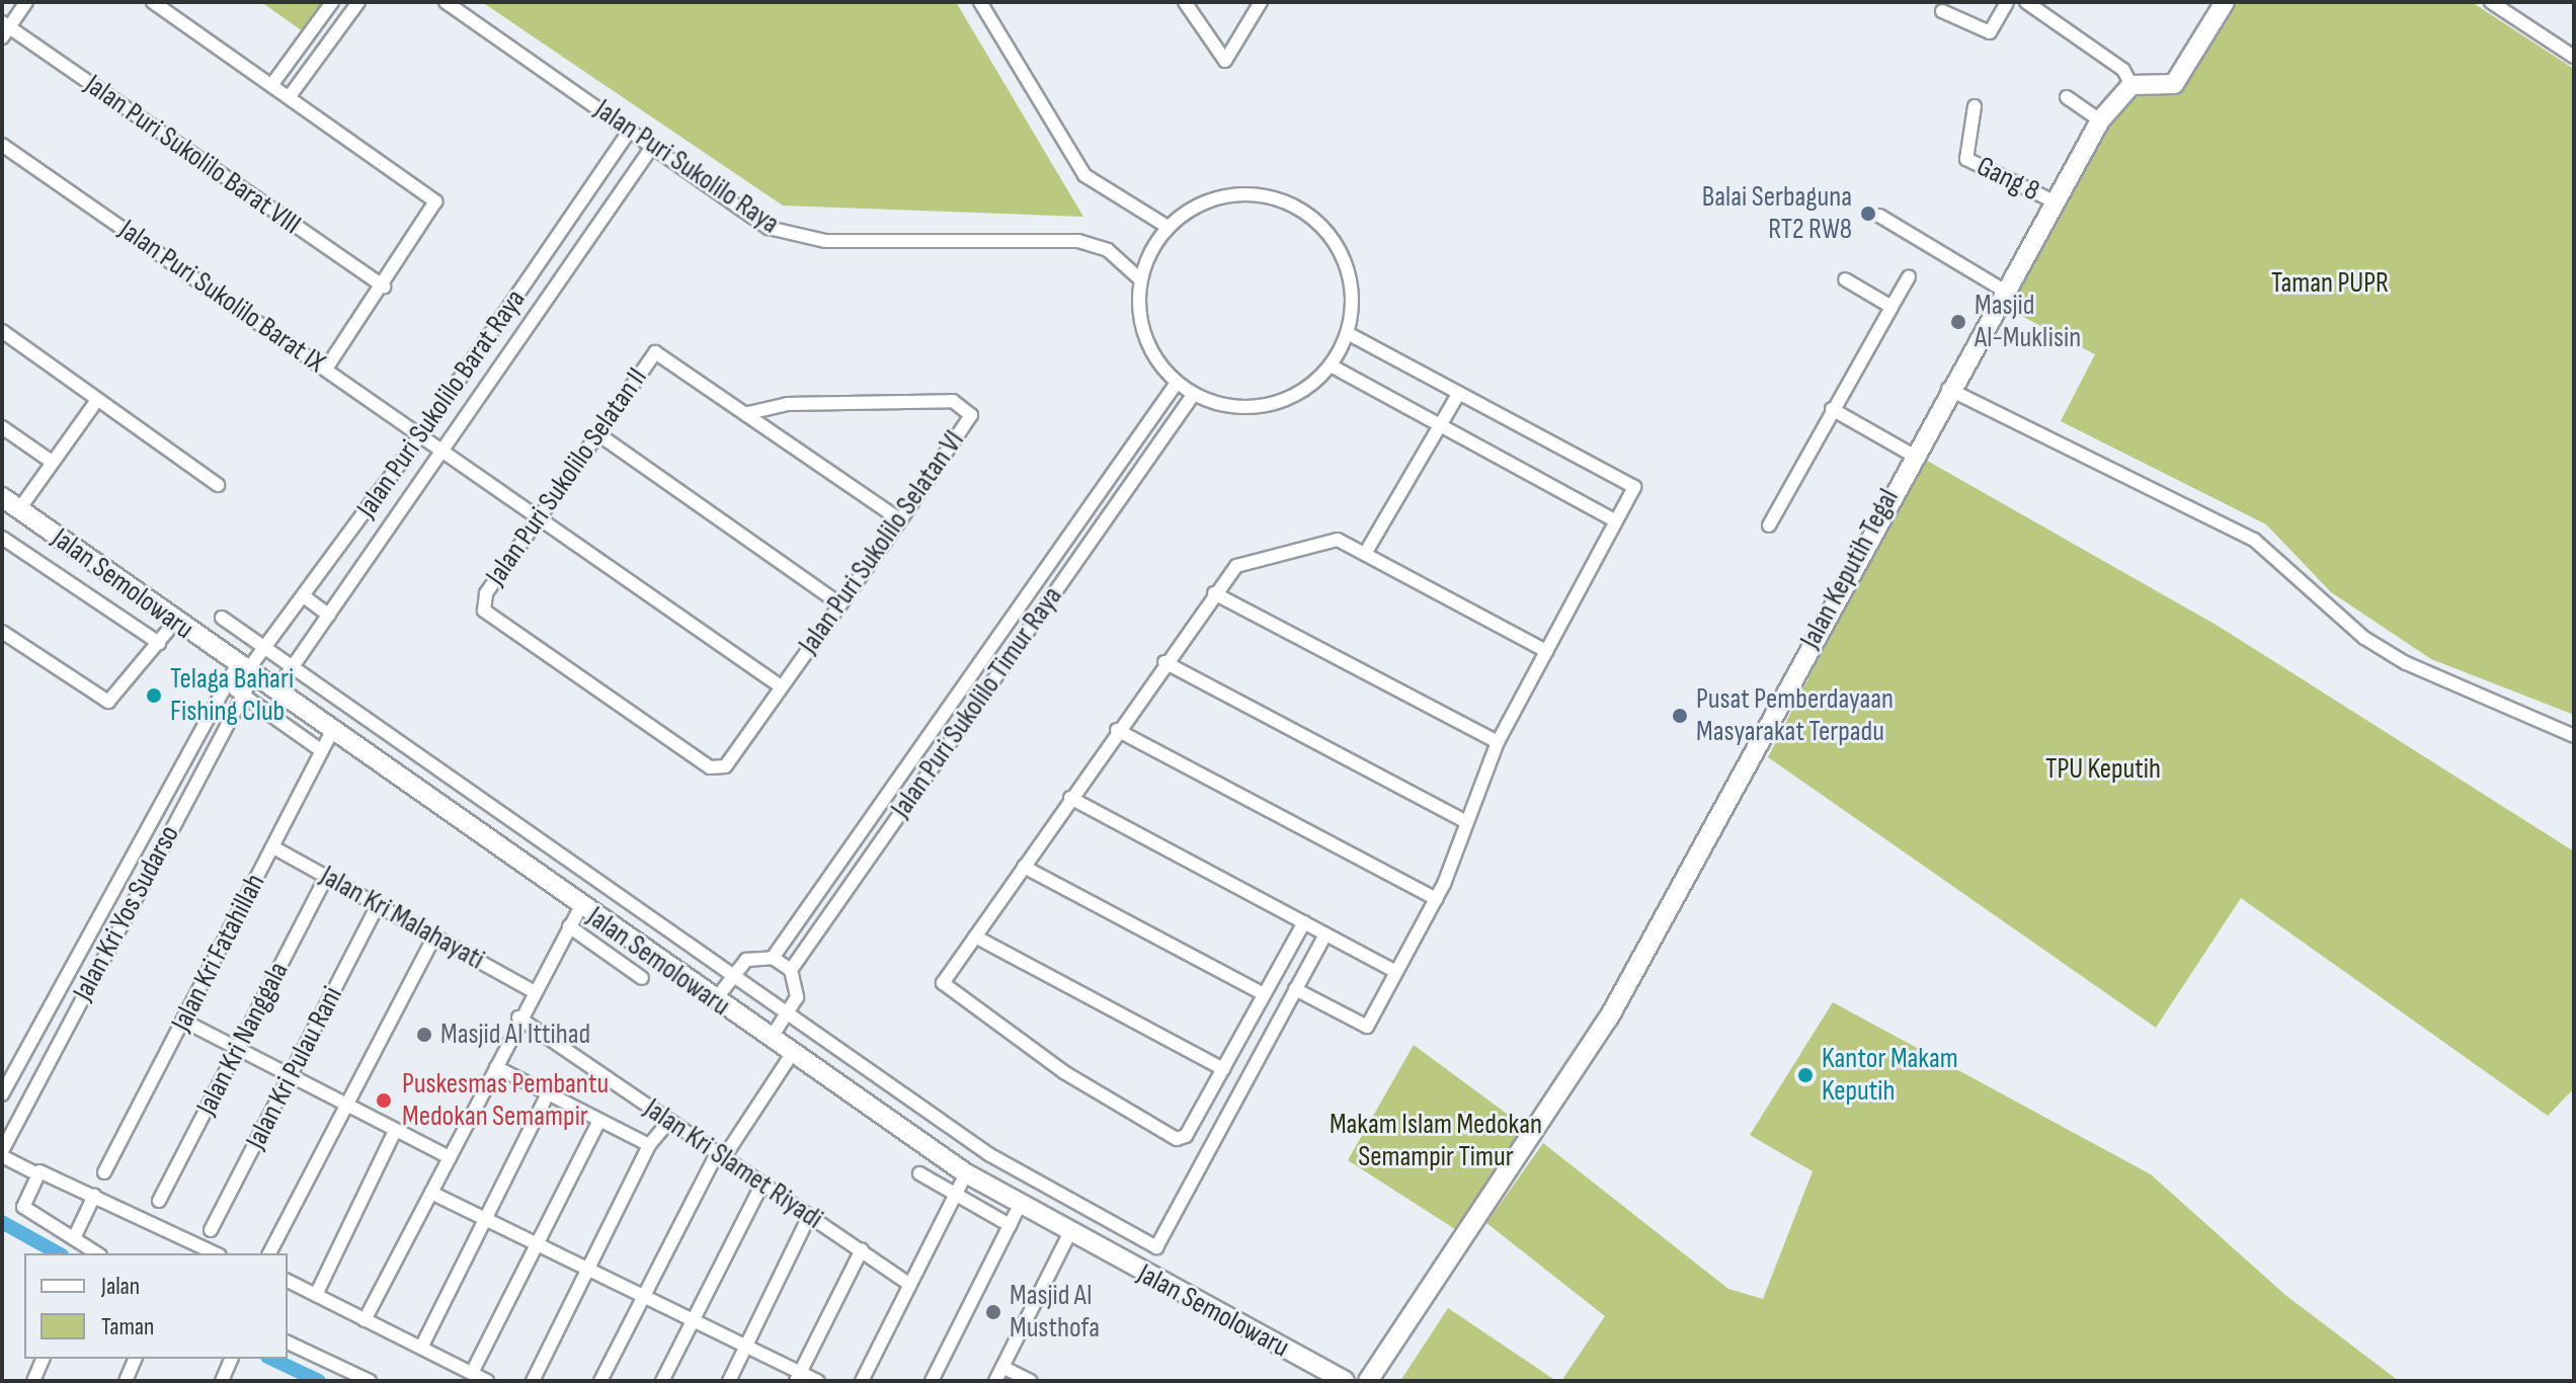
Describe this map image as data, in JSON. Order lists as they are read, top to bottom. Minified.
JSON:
{"streets":{"main road":["Jalan Keputih Tegal","Jalan Semolowaru"],"street":["Jalan Puri Sukolilo Barat VIII","Jalan Puri Sukolilo Raya","Gang 8","Jalan Puri Sukolilo Barat IX","Jalan Puri Sukolilo Barat Raya","Jalan Puri Sukolilo Selatan II","Jalan Puri Sukolilo Selatan VI","Jalan Puri Sukolilo Timur Raya","Jalan Kri Yos Sudarso","Jalan Kri Malahayati","Jalan Kri Fatahillah","Jalan Kri Nanggala","Jalan Kri Pulau Rani","Jalan Kri Slamet Riyadi"]},"crossings":[["Jalan Puri Sukolilo Raya","Jalan Puri Sukolilo Barat Raya"],["Jalan Puri Sukolilo Raya","Jalan Puri Sukolilo Timur Raya"],["Gang 8","Jalan Keputih Tegal"],["Jalan Puri Sukolilo Barat IX","Jalan Puri Sukolilo Barat Raya"],["Jalan Puri Sukolilo Barat IX","Jalan Puri Sukolilo Selatan II"],["Jalan Puri Sukolilo Barat IX","Jalan Puri Sukolilo Selatan VI"],["Jalan Puri Sukolilo Barat Raya","Jalan Semolowaru"],["Jalan Puri Sukolilo Barat Raya","Jalan Kri Yos Sudarso"],["Jalan Puri Sukolilo Selatan II","Jalan Puri Sukolilo Selatan VI"],["Jalan Semolowaru","Jalan Kri Yos Sudarso"],["Jalan Semolowaru","Jalan Kri Fatahillah"],["Jalan Kri Malahayati","Jalan Kri Fatahillah"],["Jalan Kri Malahayati","Jalan Kri Nanggala"],["Jalan Kri Malahayati","Jalan Kri Pulau Rani"]],"parks":["Taman PUPR","TPU Keputih","Makam Islam Medokan Semampir Timur"],"places":["Balai Serbaguna RT2 RW8","Masjid Al-Muklisin","Telaga Bahari Fishing Club","Pusat Pemberdayaan Masyarakat Terpadu","Masjid Al Ittihad","Kantor Makam Keputih","Puskesmas Pembantu Medokan Semampir","Masjid Al Musthofa"],"legend":["Jalan","Taman"]}
